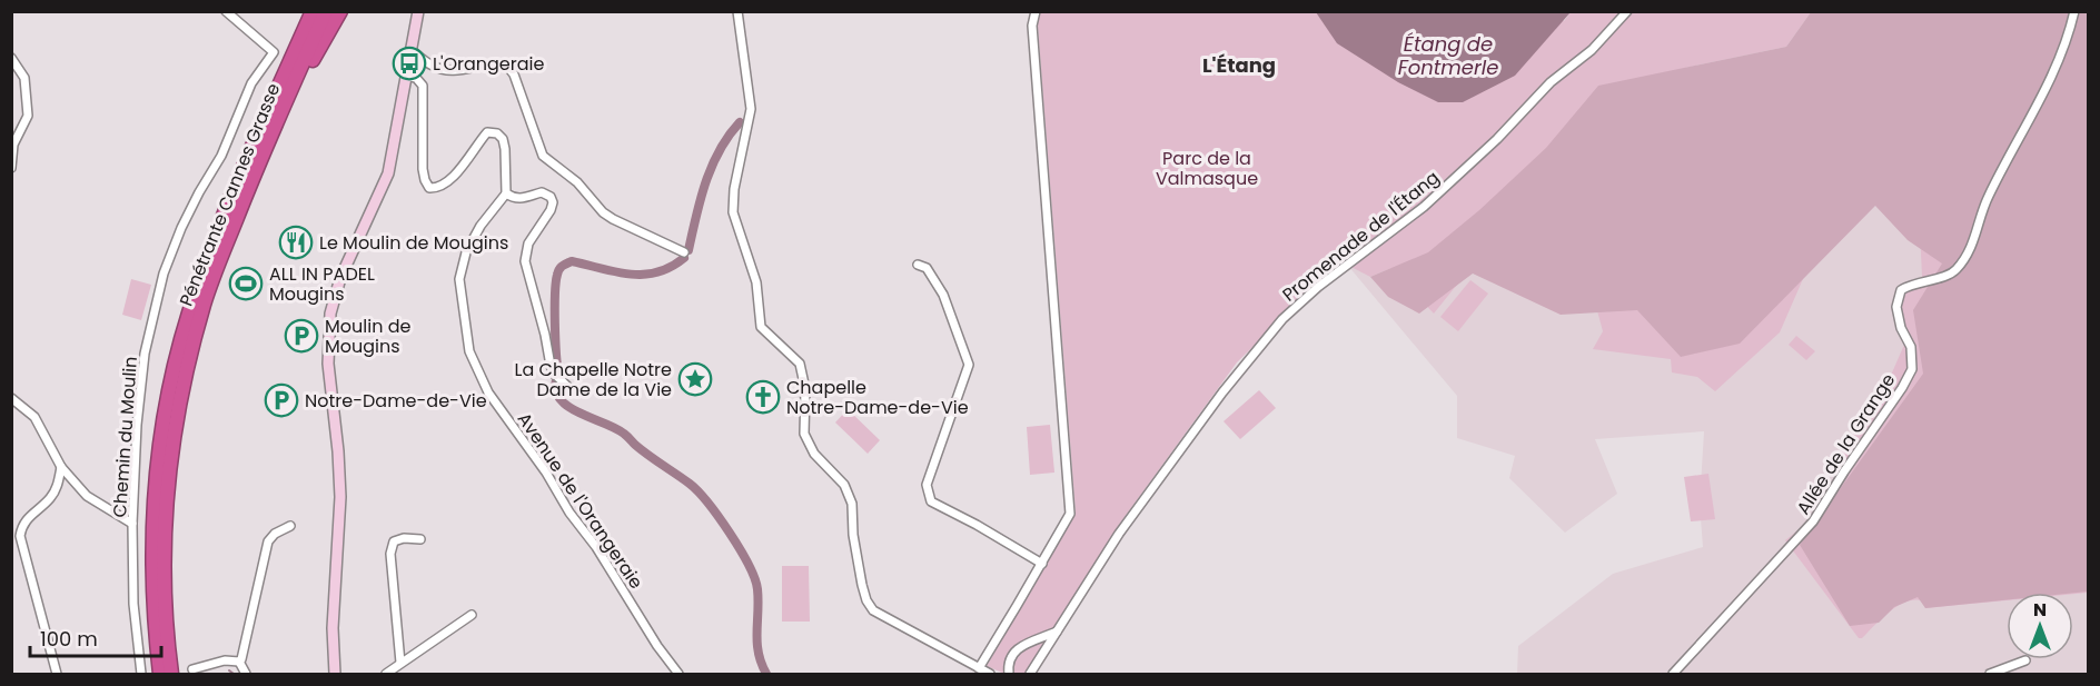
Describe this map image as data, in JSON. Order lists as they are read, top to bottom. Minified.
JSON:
{"streets":{"highway":["Pénétrante Cannes Grasse"],"street":["Promenade de l'Étang","Chemin du Moulin","Allée de la Grange","Avenue de l'Orangeraie"]},"districts":["L'Étang"],"water":["Étang de Fontmerle"],"parks":["Parc de la Valmasque"],"places":{"bus stop":["L'Orangeraie"],"restaurant":["Le Moulin de Mougins"],"sports":["ALL IN PADEL Mougins"],"parking":["Moulin de Mougins","Notre-Dame-de-Vie"],"place":["La Chapelle Notre Dame de la Vie"],"church":["Chapelle Notre-Dame-de-Vie"]},"scale_bar":"100 m","north":"top"}
